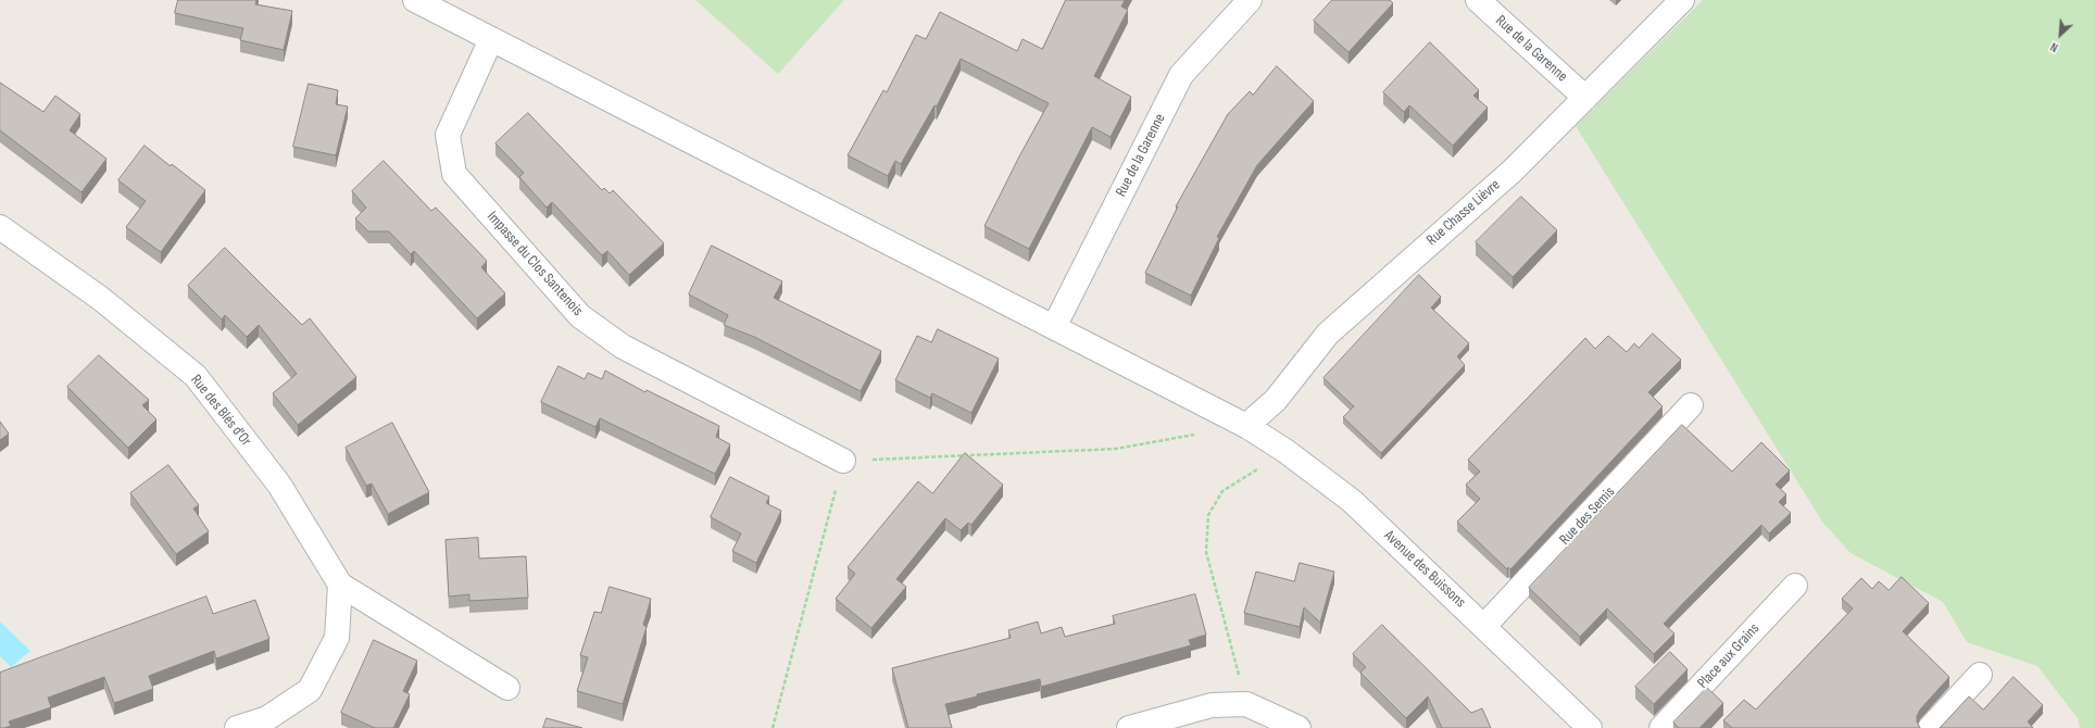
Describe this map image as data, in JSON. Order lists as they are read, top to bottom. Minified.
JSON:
{"streets":{"street":["Rue de la Garenne","Rue Chasse Lièvre","Impasse du Clos Santenois","Rue des Blés d'Or","Rue des Semis","Avenue des Buissons","Place aux Grains"]},"crossings":[["Rue de la Garenne","Rue Chasse Lièvre"],["Rue de la Garenne","Avenue des Buissons"],["Rue Chasse Lièvre","Avenue des Buissons"],["Impasse du Clos Santenois","Avenue des Buissons"],["Rue des Semis","Avenue des Buissons"]],"north":"bottom left"}
